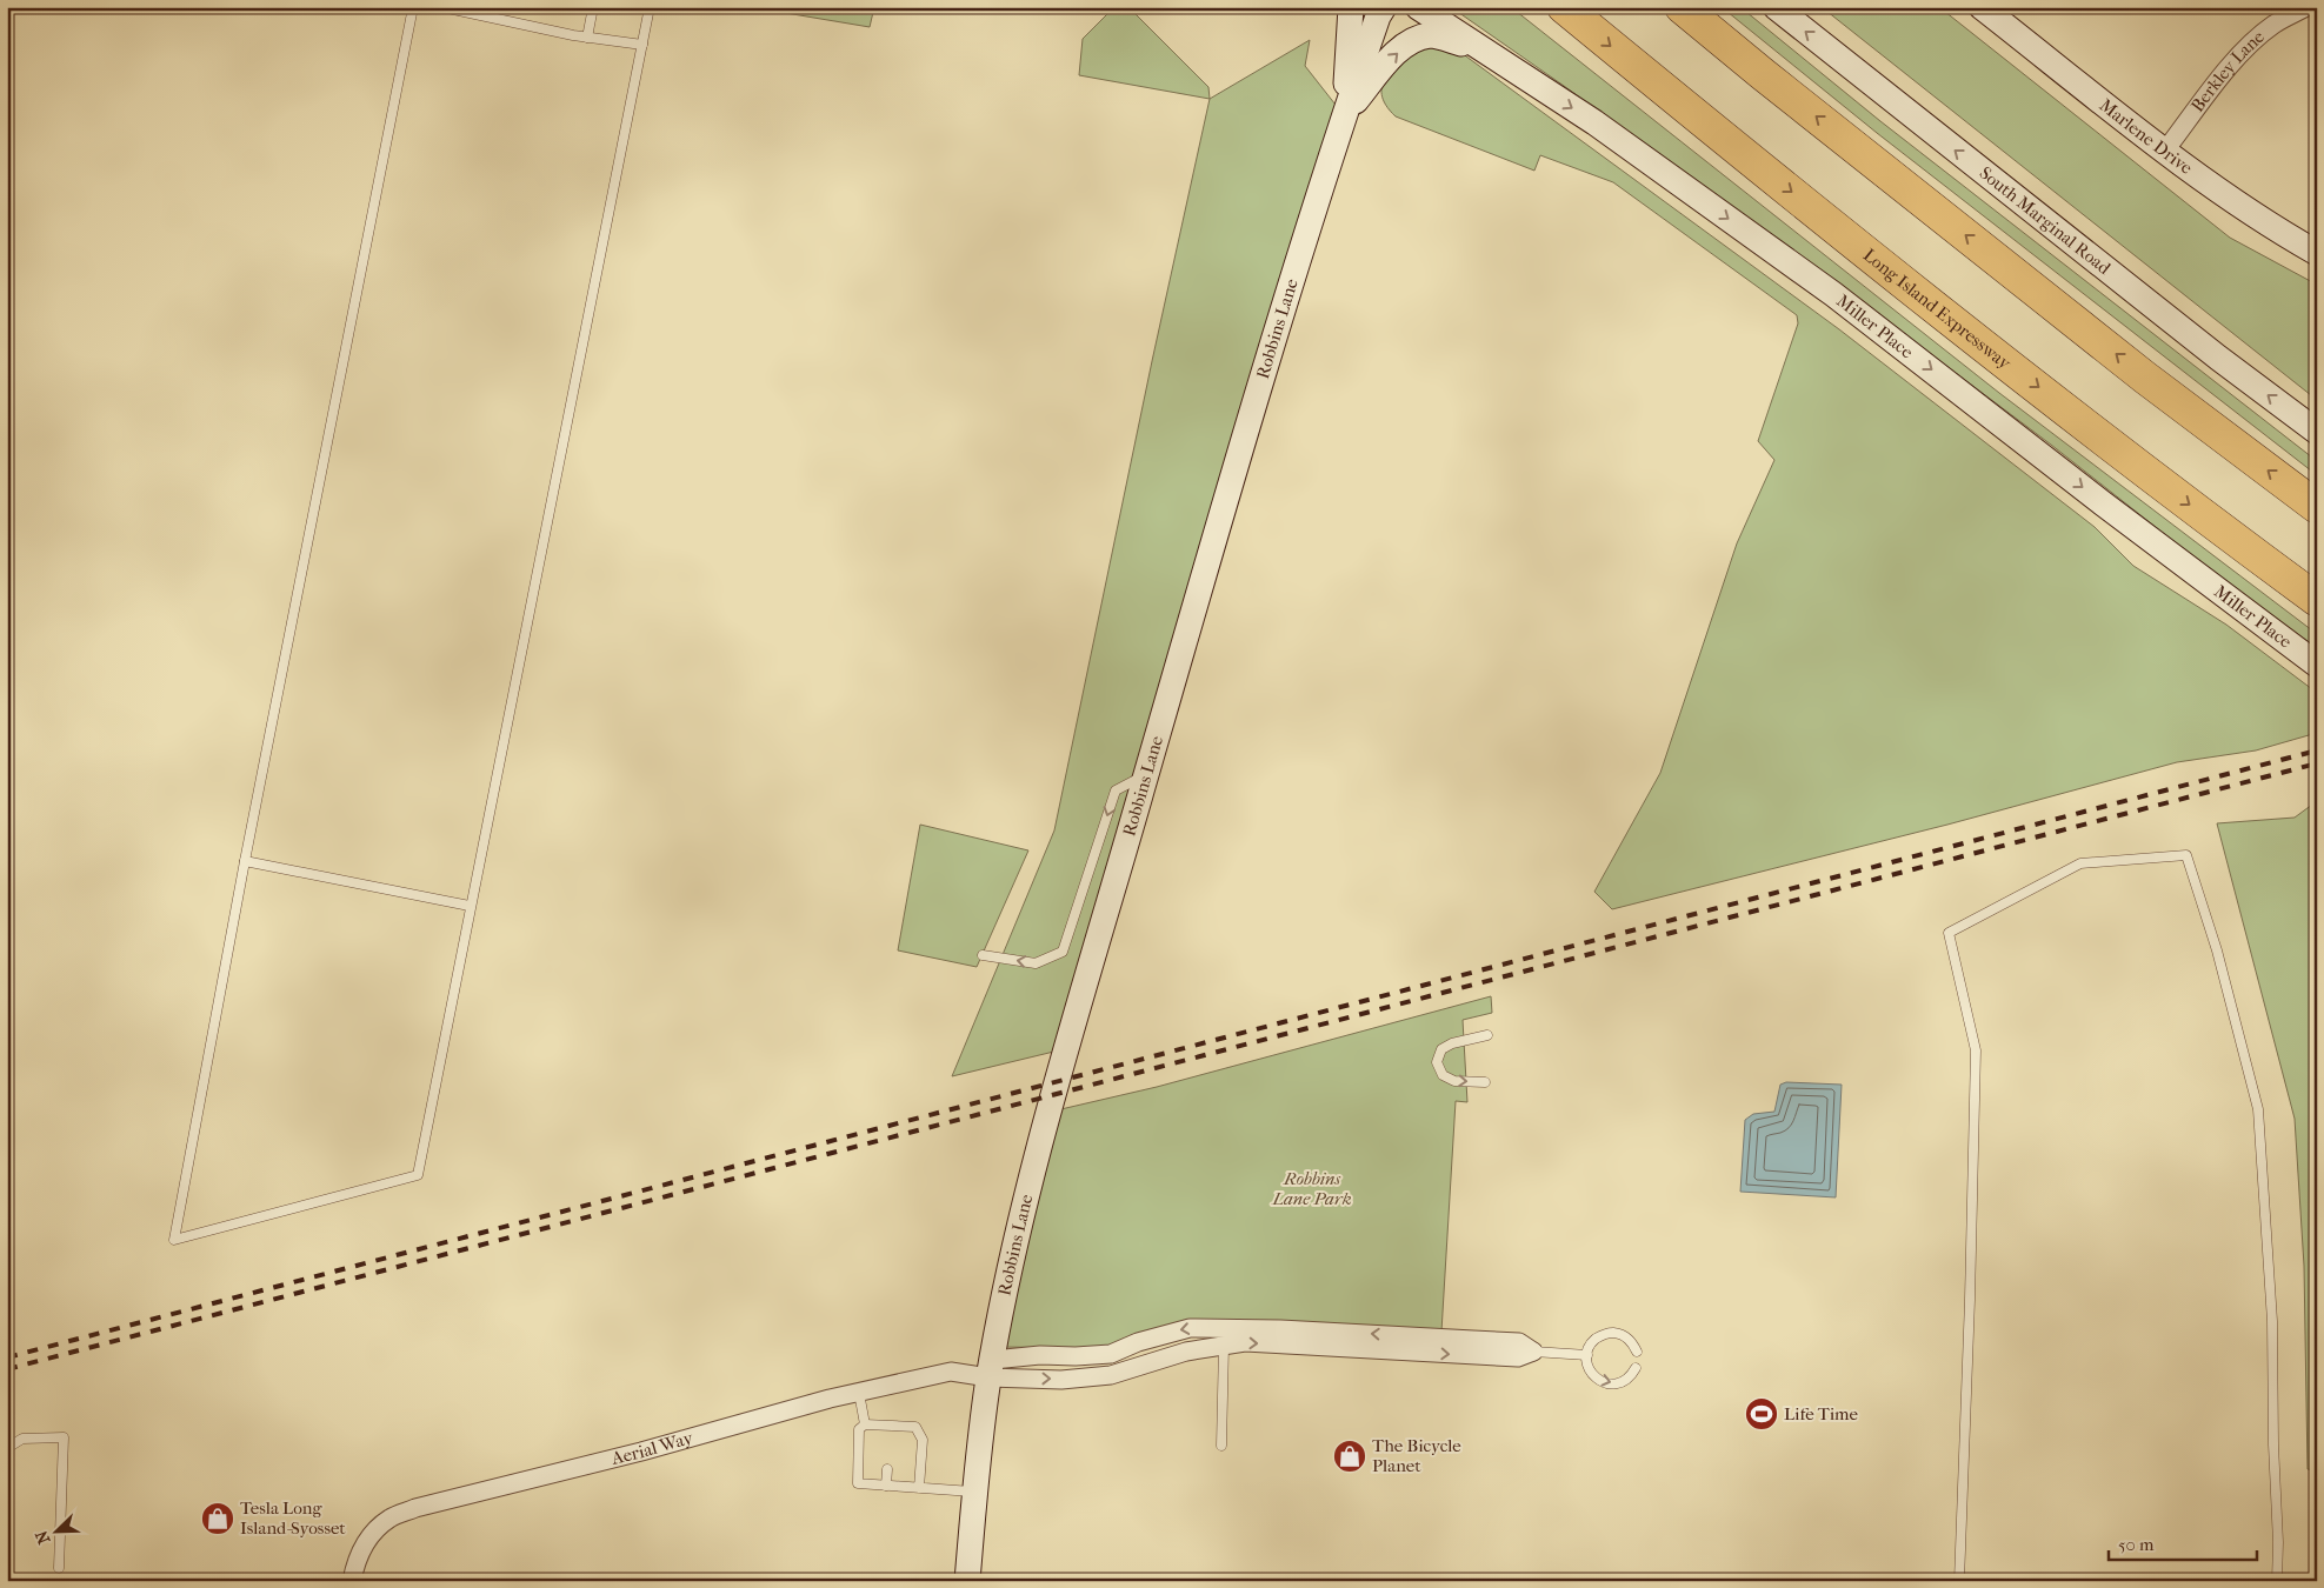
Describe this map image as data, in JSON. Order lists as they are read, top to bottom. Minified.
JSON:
{"streets":{"highway":["Long Island Expressway"],"street":["Berkley Lane","Marlene Drive","South Marginal Road","Miller Place","Robbins Lane","Aerial Way"]},"crossings":[["Berkley Lane","Marlene Drive"],["Robbins Lane","Aerial Way"]],"one_way":["South Marginal Road","Miller Place"],"parks":["Robbins Lane Park"],"places":{"sports":["Life Time"],"shop":["The Bicycle Planet","Tesla Long Island-Syosset"]},"scale_bar":"50 m","north":"bottom left"}
